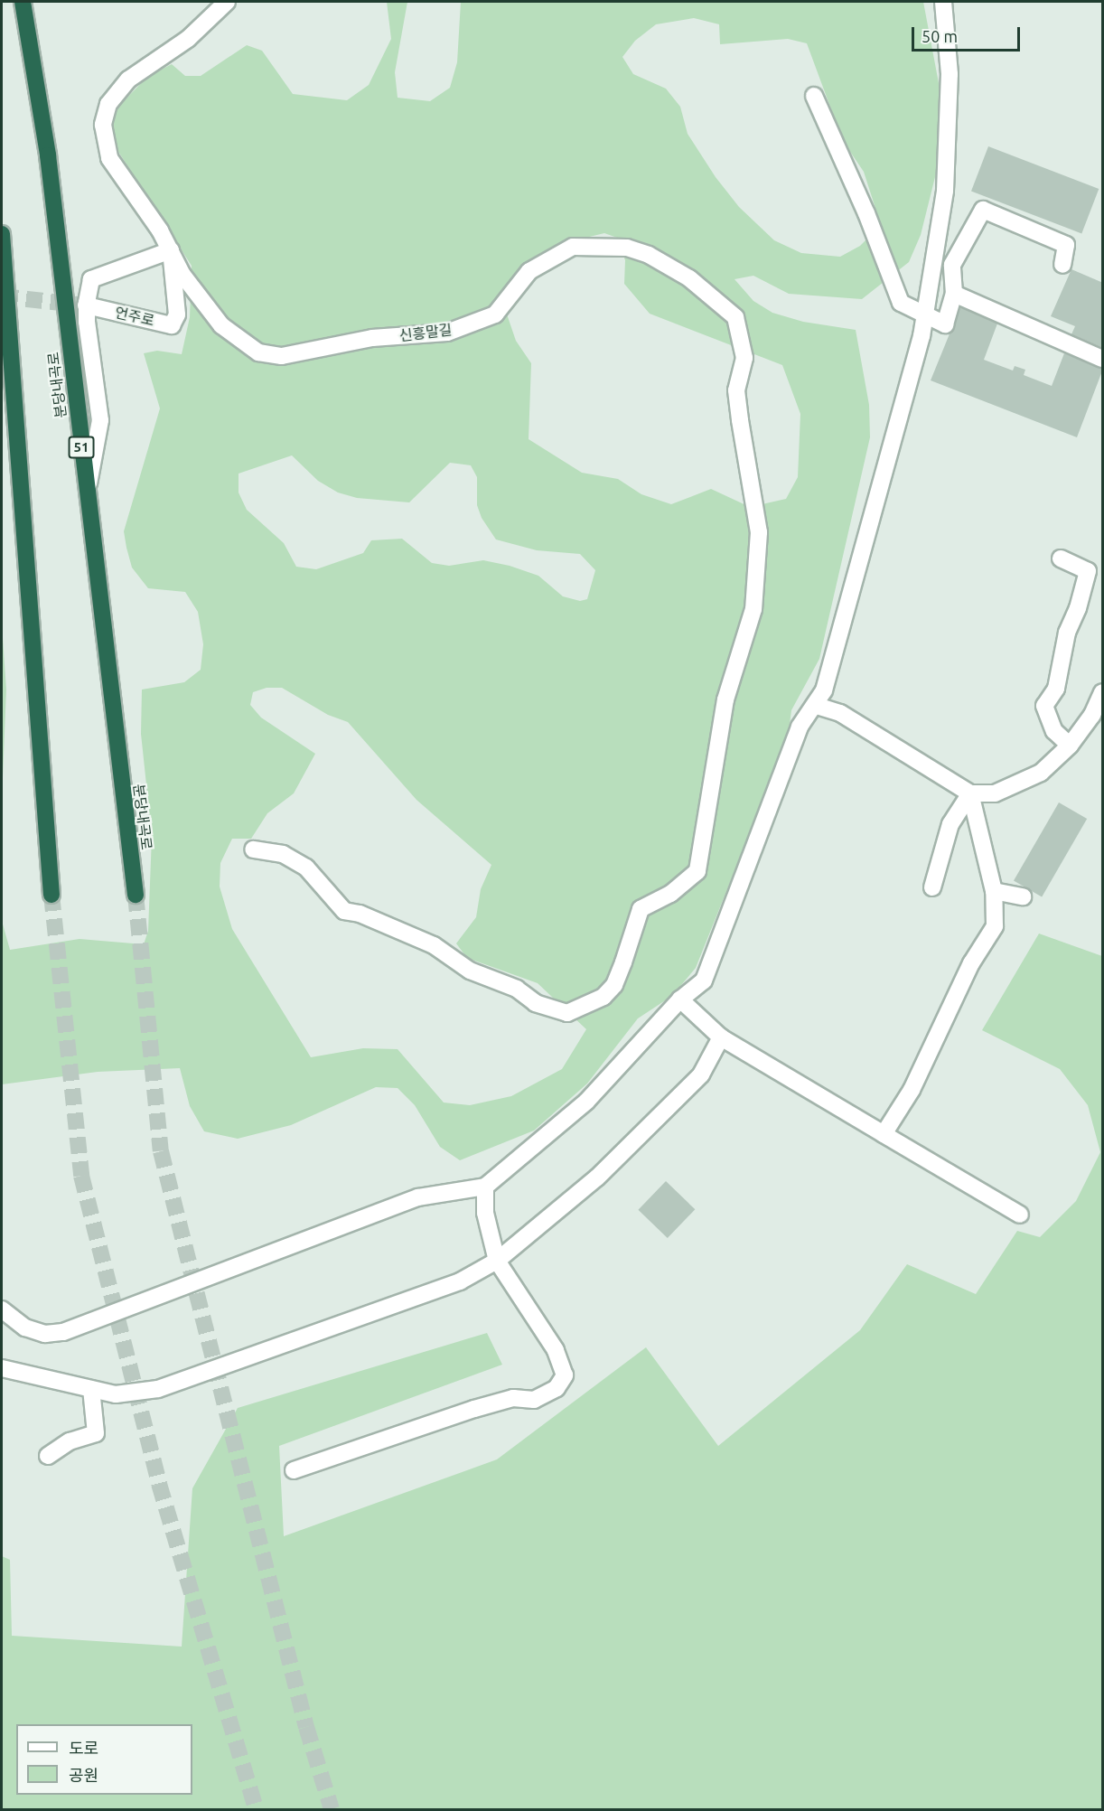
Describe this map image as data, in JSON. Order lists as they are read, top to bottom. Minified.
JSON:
{"streets":{"highway":["분당내곡로","51"],"lane":["언주로","신흥말길"]},"crossings":[["언주로","신흥말길"]],"legend":["도로","공원"],"scale_bar":"50 m"}
